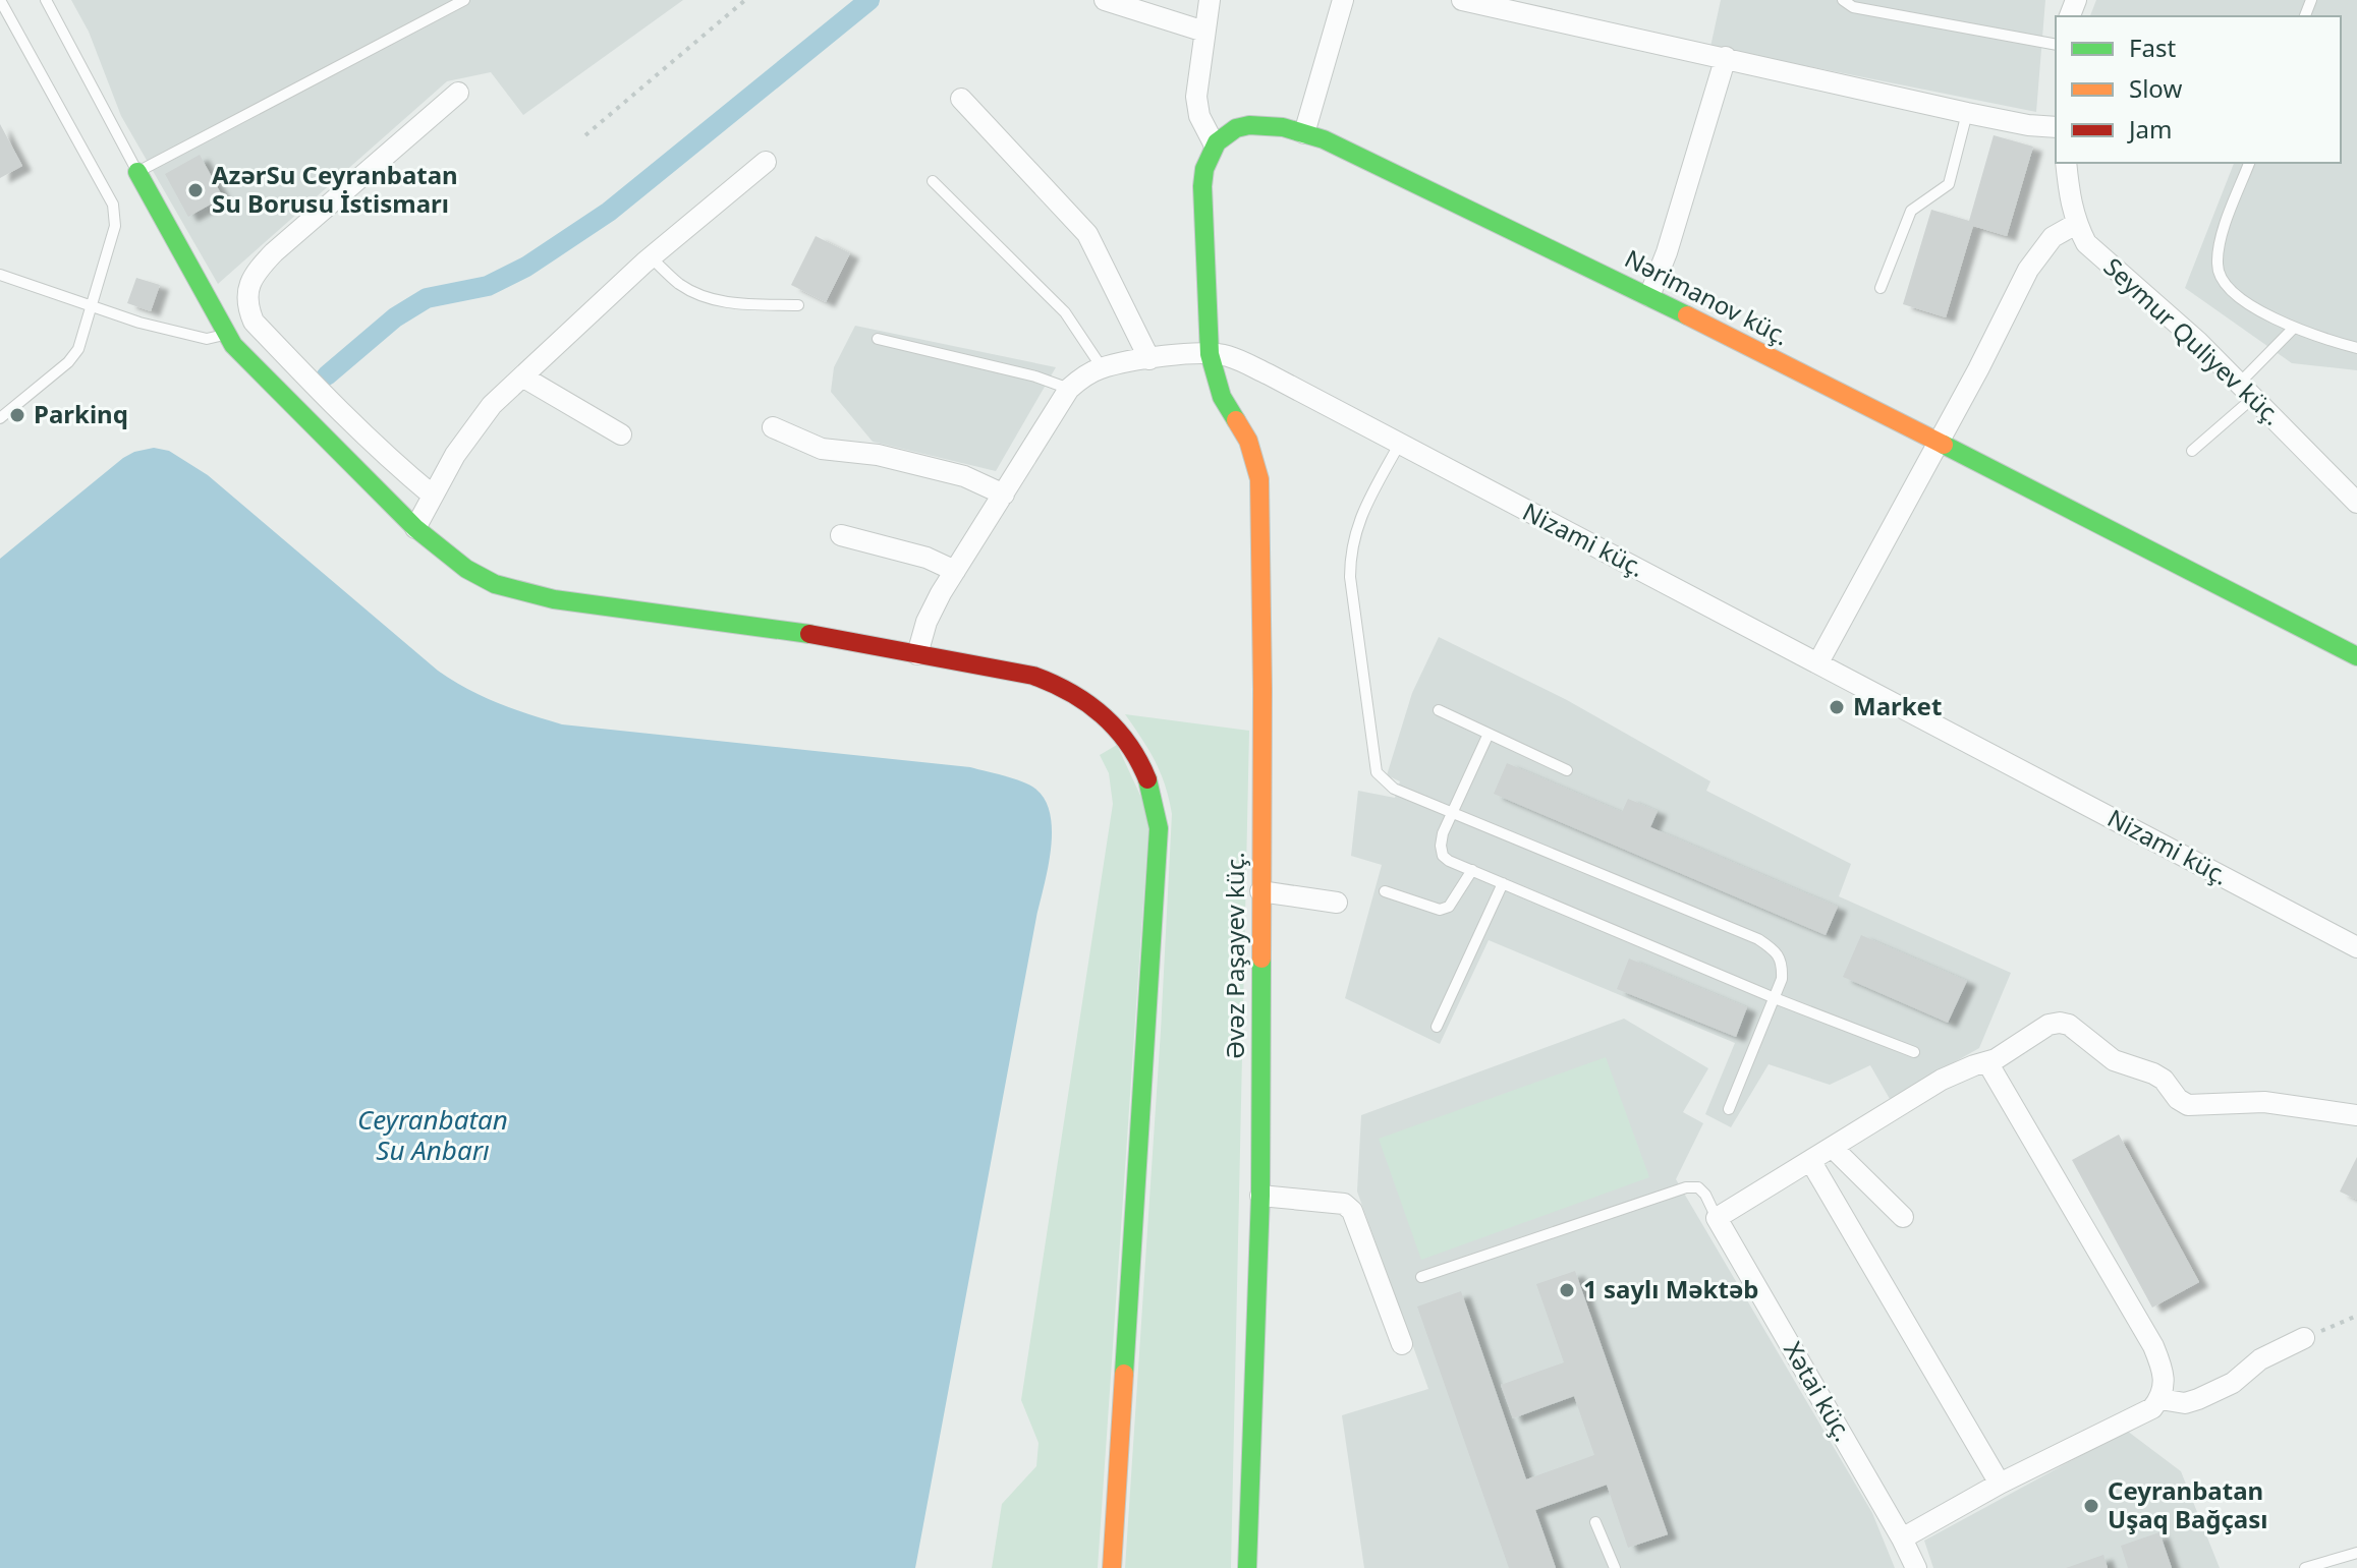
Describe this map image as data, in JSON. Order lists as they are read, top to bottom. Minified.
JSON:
{"streets":{"street":["Nərimanov küç.","Seymur Quliyev küç.","Nizami küç.","Əvəz Paşayev küç.","Xətai küç."]},"crossings":[["Nizami küç.","Əvəz Paşayev küç."]],"water":["Ceyranbatan Su Anbarı"],"places":["AzərSu Ceyranbatan Su Borusu İstismarı","Parkinq","Market","1 saylı Məktəb","Ceyranbatan Uşaq Bağçası"],"legend":["Fast","Slow","Jam"]}
